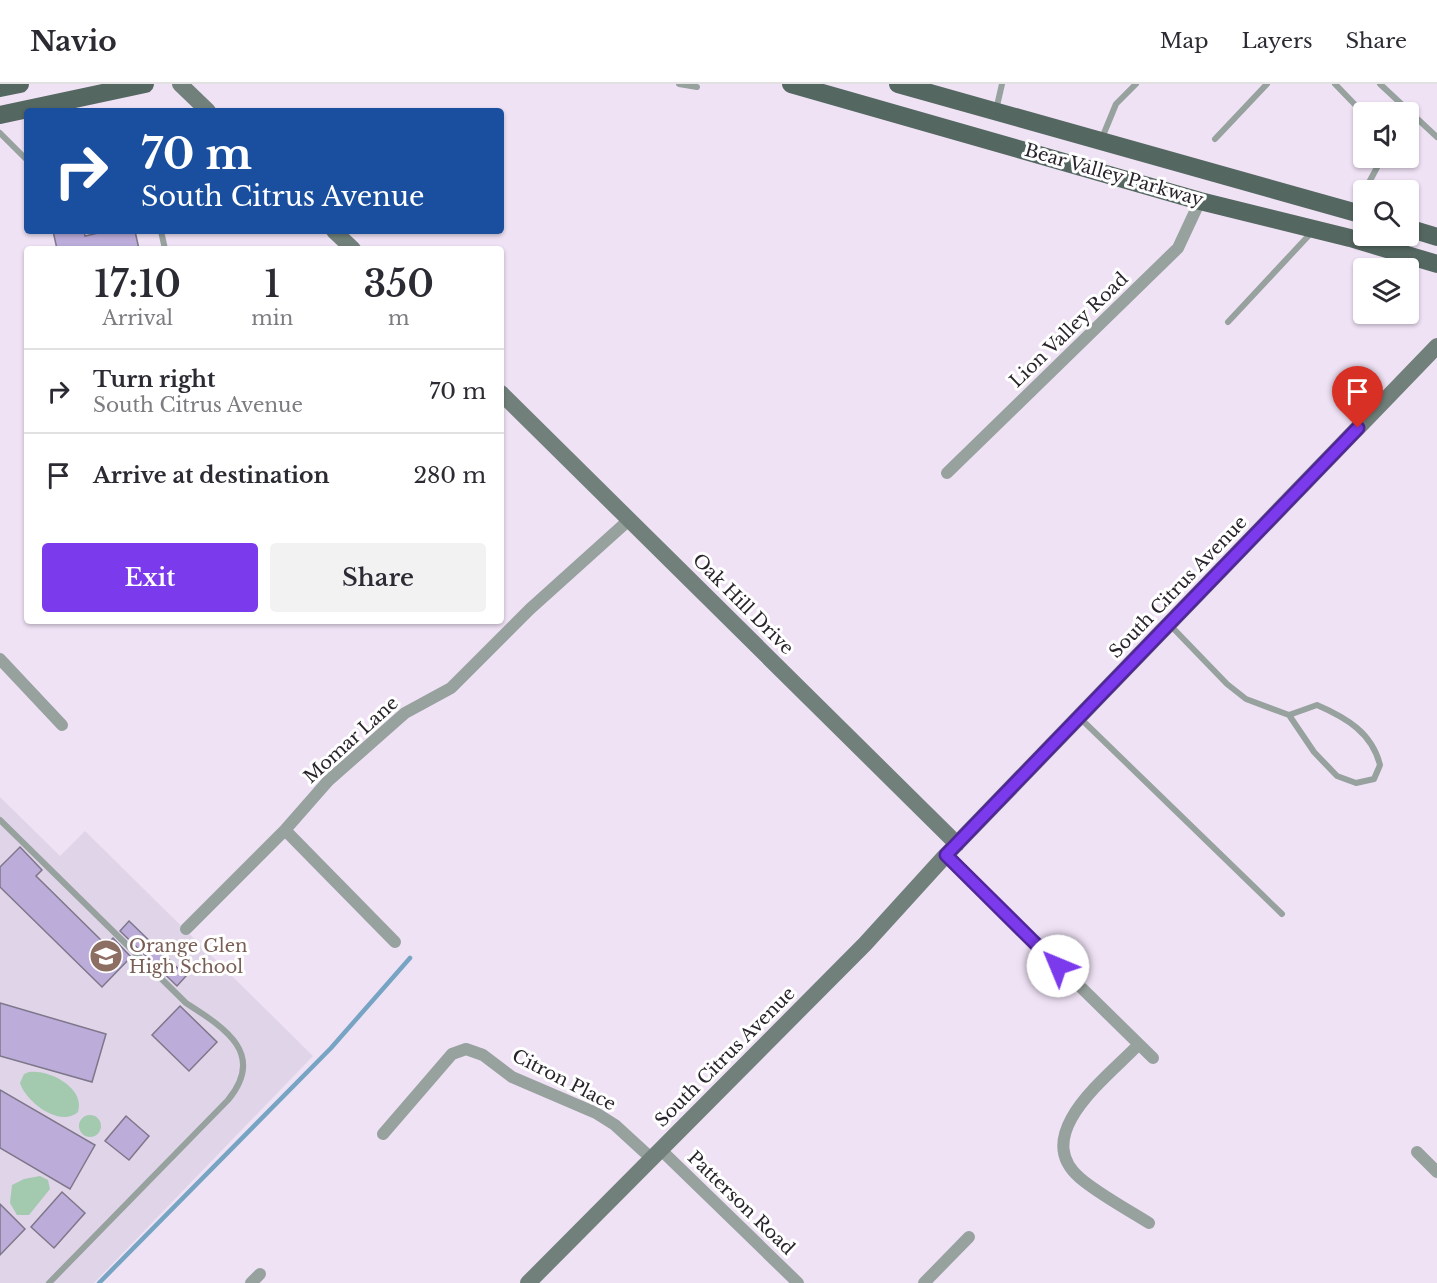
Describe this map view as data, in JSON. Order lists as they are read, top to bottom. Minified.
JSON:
{"streets":{"main road":["Bear Valley Parkway"],"street":["Lion Valley Road","South Citrus Avenue","Oak Hill Drive","Momar Lane","Citron Place","Patterson Road"]},"crossings":[["Bear Valley Parkway","Lion Valley Road"],["South Citrus Avenue","Oak Hill Drive"],["South Citrus Avenue","Citron Place"],["South Citrus Avenue","Patterson Road"],["Oak Hill Drive","Momar Lane"],["Citron Place","Patterson Road"]],"places":{"school or university":["Orange Glen High School"]},"page":{"header":"Navio","nav":["Map","Layers","Share"],"turn":["70 m","South Citrus Avenue"],"eta":["17:10","Arrival","1","min","350","m"],"list":[{"name":"Turn right","note":"South Citrus Avenue","value":"70 m"},{"name":"Arrive at destination","value":"280 m"}],"buttons":["Exit","Share"]}}
